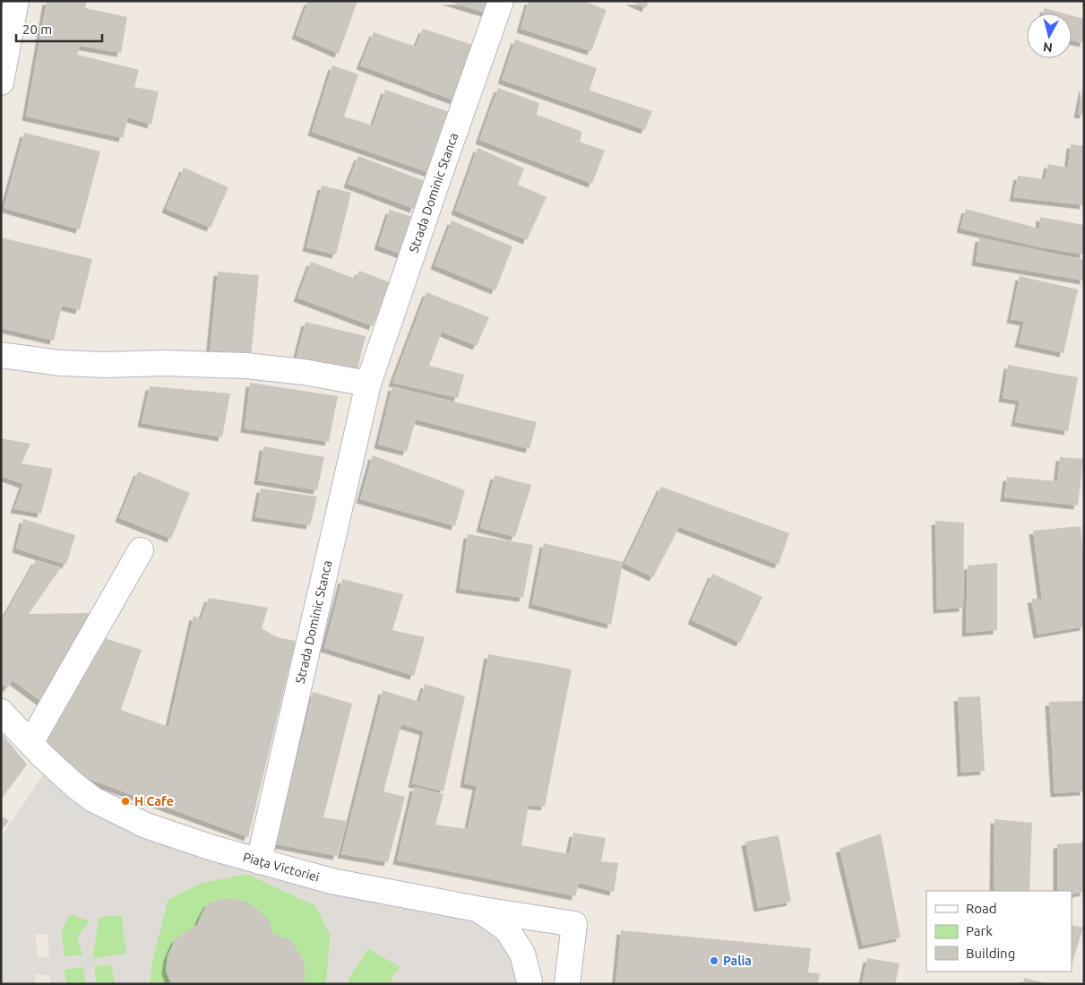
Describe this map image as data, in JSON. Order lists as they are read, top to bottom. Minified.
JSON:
{"streets":{"street":["Strada Dominic Stanca","Piața Victoriei"]},"crossings":[["Strada Dominic Stanca","Piața Victoriei"]],"places":["H Cafe","Palia"],"legend":["Road","Park","Building"],"scale_bar":"20 m","north":"bottom"}
